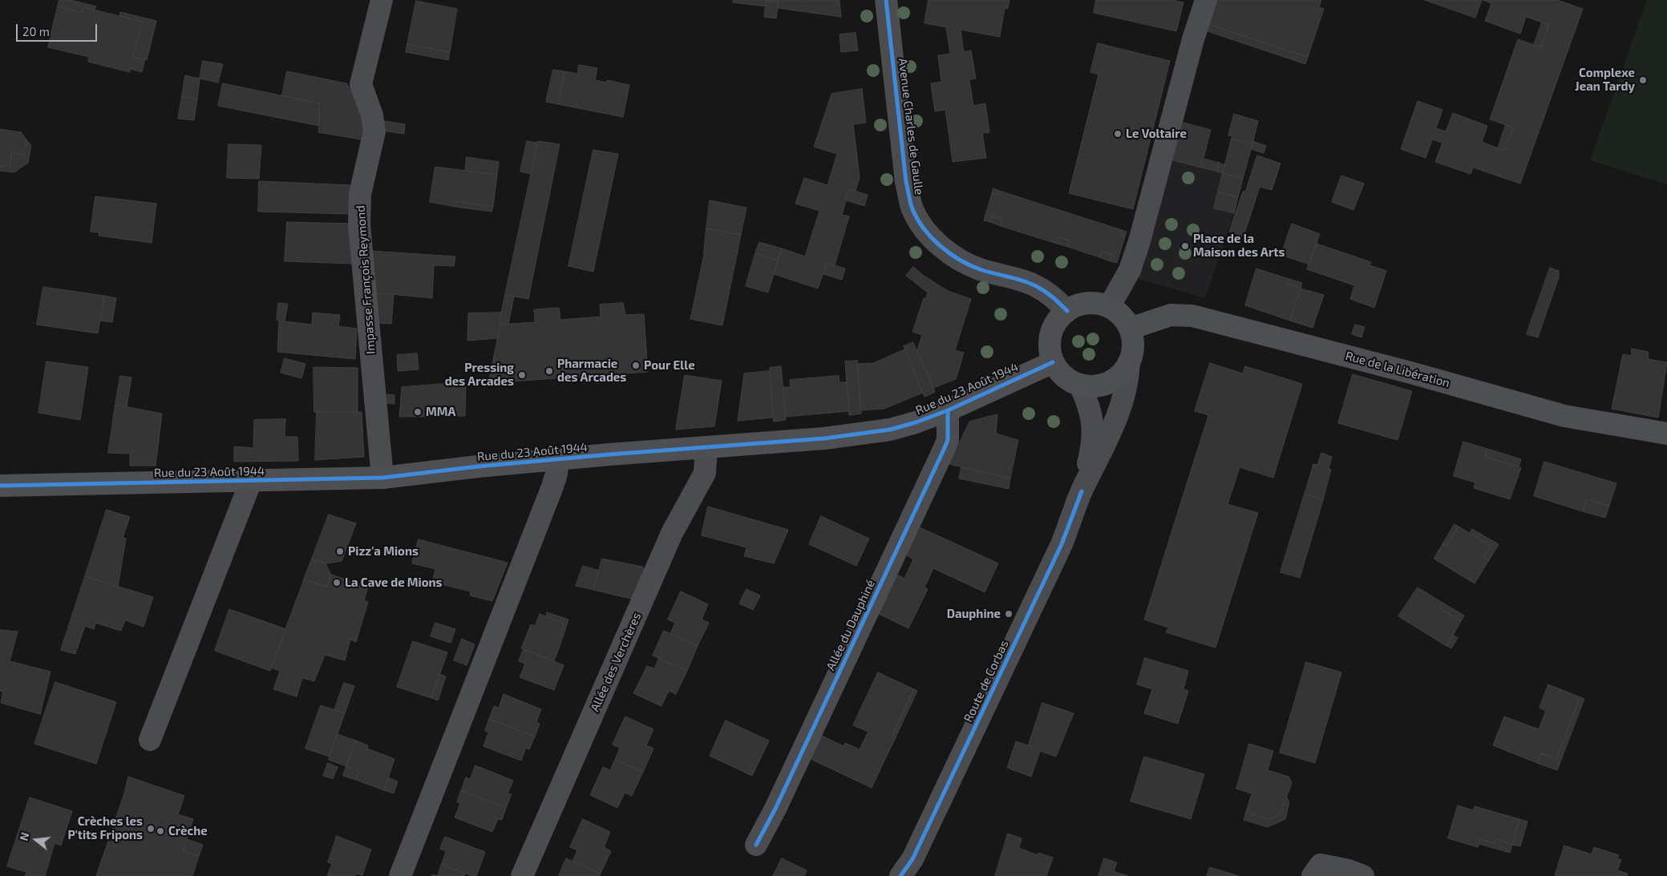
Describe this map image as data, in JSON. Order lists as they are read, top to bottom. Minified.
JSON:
{"streets":{"main road":["Rue de la Libération","Rue du 23 Août 1944"],"street":["Avenue Charles de Gaulle","Impasse François Reymond","Allée du Dauphiné","Allée des Verchères","Route de Corbas"]},"crossings":[["Avenue Charles de Gaulle","Rue de la Libération"],["Avenue Charles de Gaulle","Rue du 23 Août 1944"],["Avenue Charles de Gaulle","Route de Corbas"],["Impasse François Reymond","Rue du 23 Août 1944"],["Rue de la Libération","Rue du 23 Août 1944"],["Rue de la Libération","Route de Corbas"],["Rue du 23 Août 1944","Allée du Dauphiné"],["Rue du 23 Août 1944","Allée des Verchères"],["Rue du 23 Août 1944","Route de Corbas"]],"places":["Complexe Jean Tardy","Le Voltaire","Place de la Maison des Arts","Pour Elle","Pharmacie des Arcades","Pressing des Arcades","MMA","Pizz'a Mions","La Cave de Mions","Dauphine","Crèches les P'tits Fripons","Crèche"],"scale_bar":"20 m","north":"left"}
